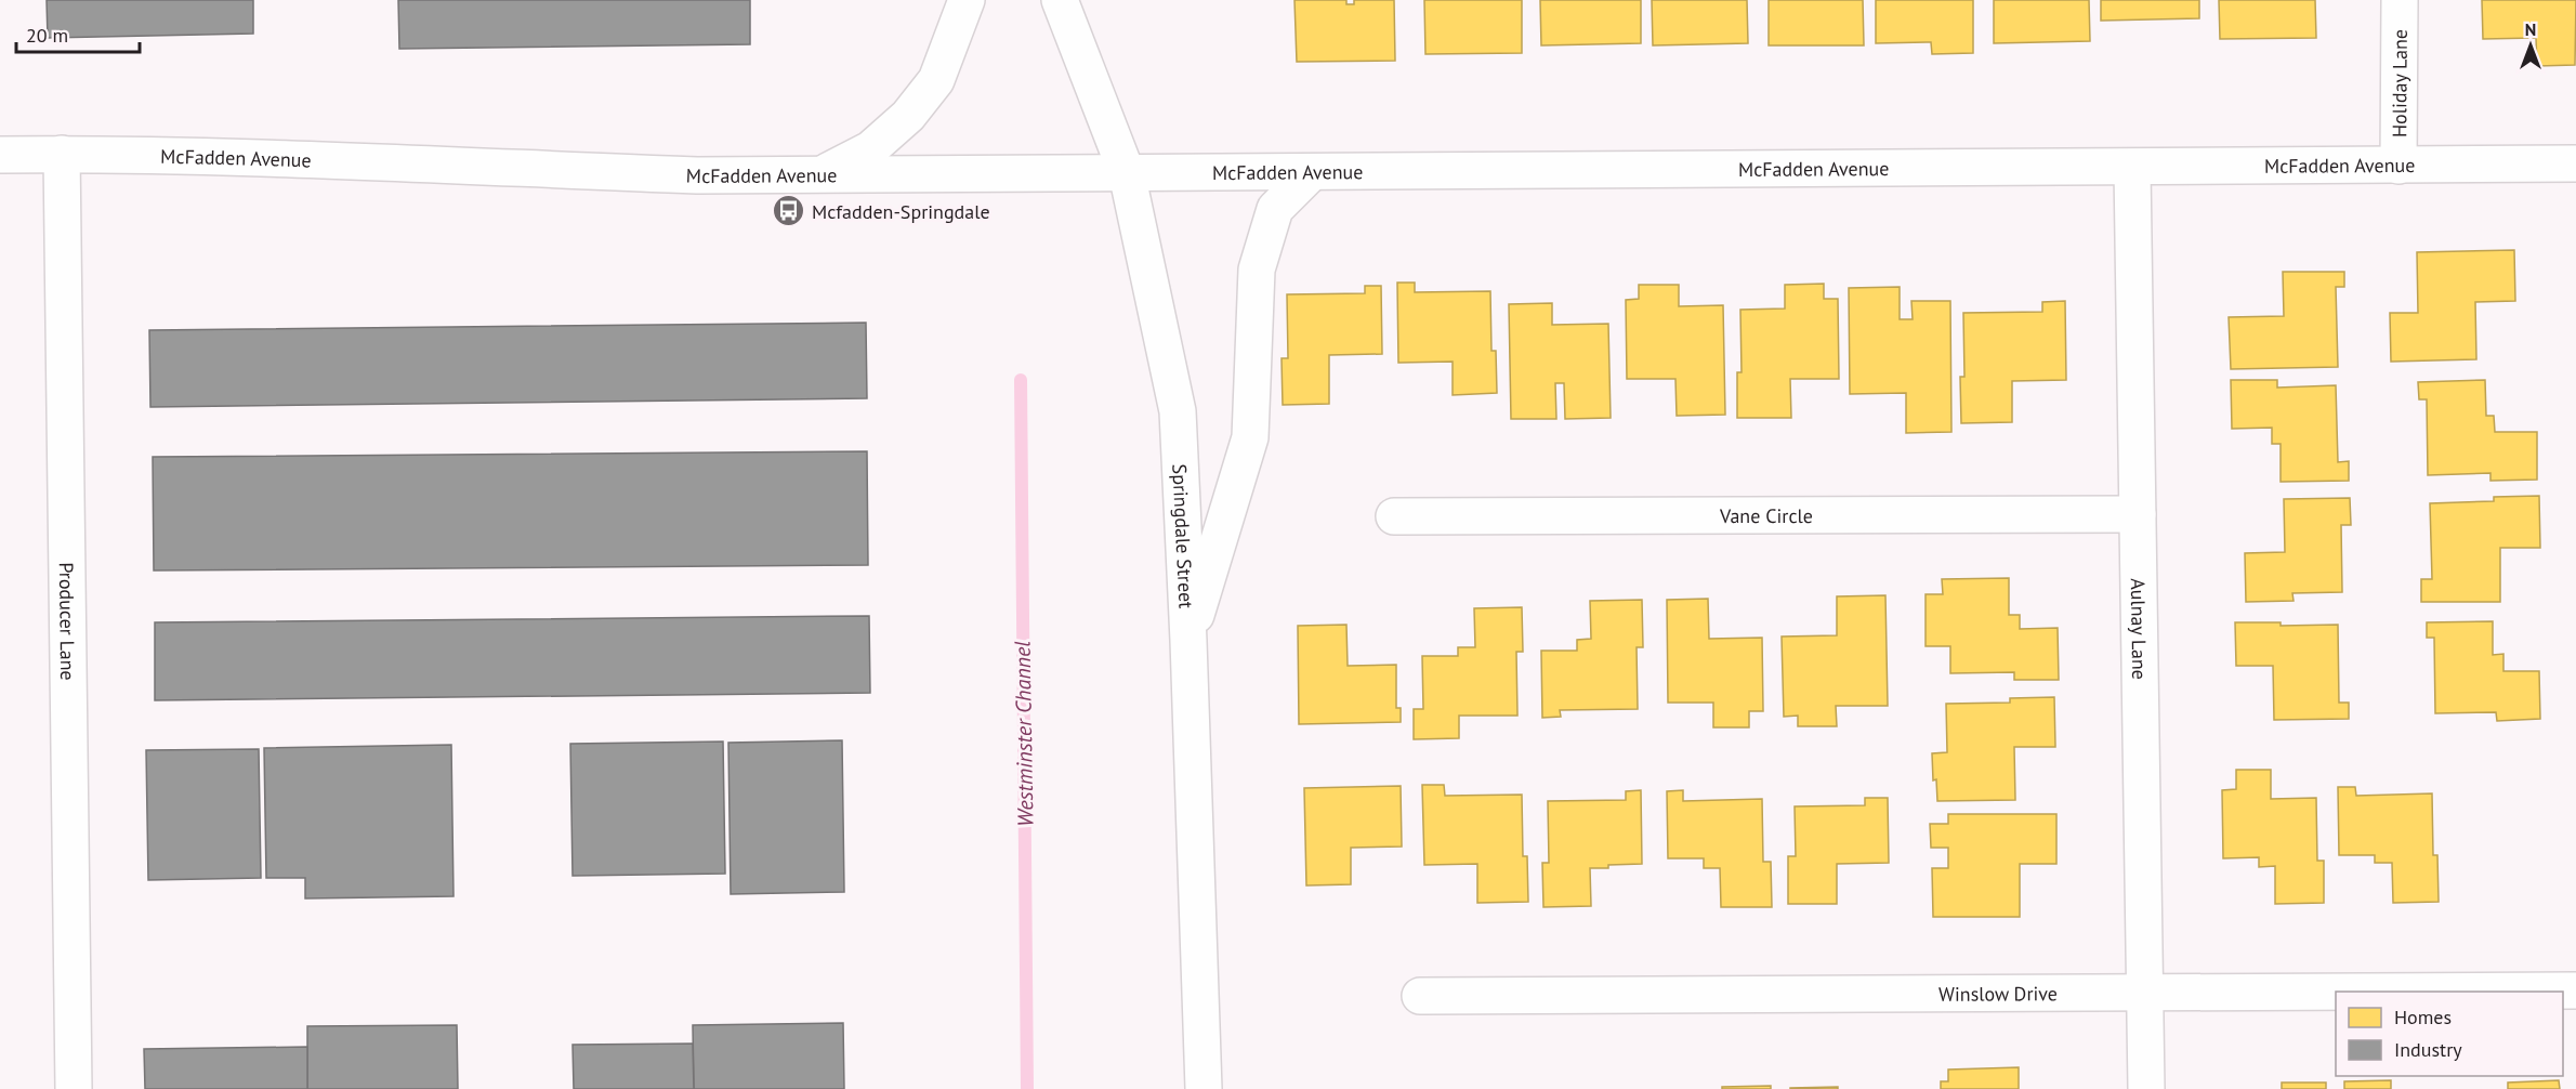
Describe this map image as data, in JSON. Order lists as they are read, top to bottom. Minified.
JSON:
{"streets":{"street":["Holiday Lane","McFadden Avenue","Vane Circle","Springdale Street","Producer Lane","Aulnay Lane","Winslow Drive"]},"crossings":[["Holiday Lane","McFadden Avenue"],["McFadden Avenue","Springdale Street"],["McFadden Avenue","Producer Lane"],["McFadden Avenue","Aulnay Lane"],["Vane Circle","Aulnay Lane"],["Aulnay Lane","Winslow Drive"]],"water":["Westminster Channel"],"places":{"bus stop":["Mcfadden-Springdale"]},"legend":["Homes","Industry"],"scale_bar":"20 m","north":"top"}
